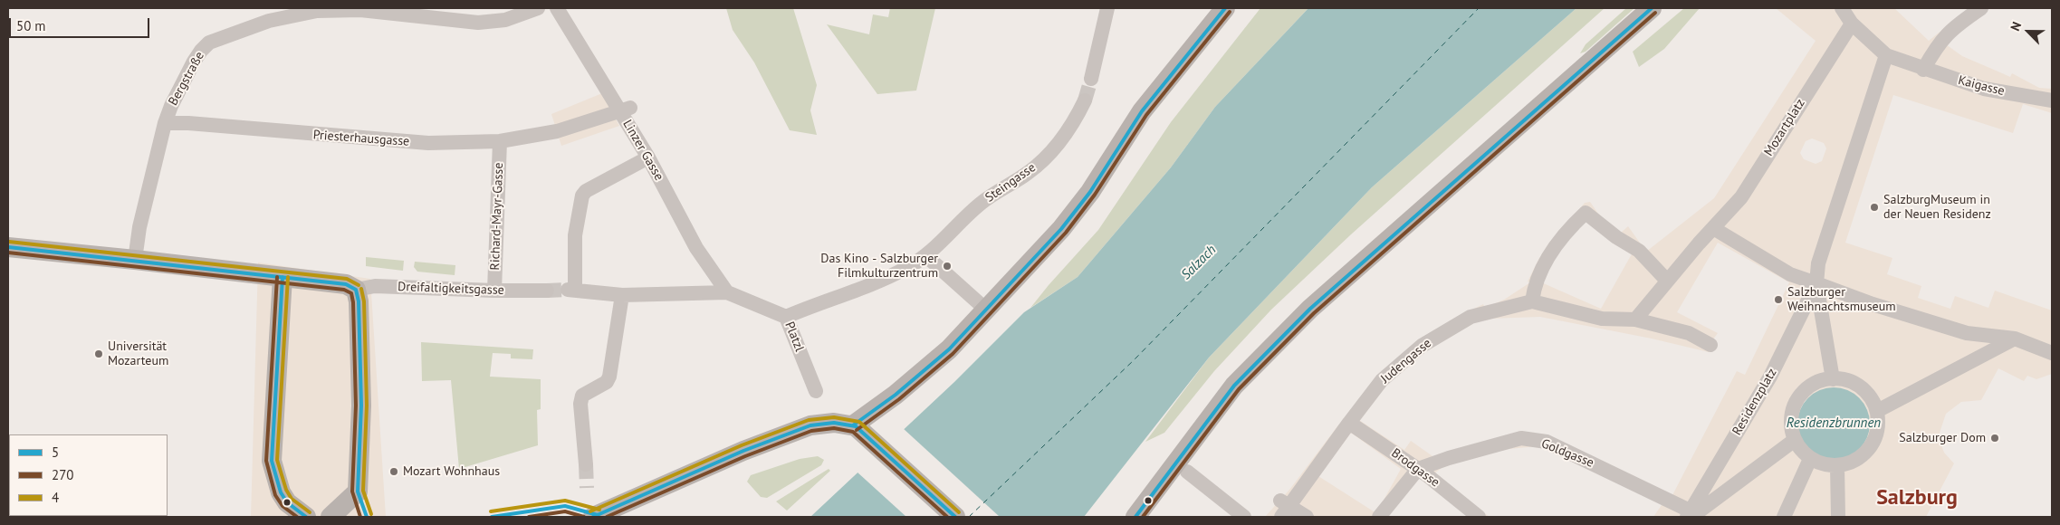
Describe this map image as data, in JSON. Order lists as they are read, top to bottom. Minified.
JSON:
{"streets":{"street":["Bergstraße","Kaigasse","Mozartplatz","Priesterhausgasse","Linzer Gasse","Steingasse","Richard-Mayr-Gasse","Dreifaltigkeitsgasse","Platzl","Judengasse","Residenzplatz","Goldgasse","Brodgasse"]},"crossings":[["Bergstraße","Priesterhausgasse"],["Mozartplatz","Judengasse"],["Priesterhausgasse","Linzer Gasse"],["Priesterhausgasse","Richard-Mayr-Gasse"],["Linzer Gasse","Platzl"],["Steingasse","Platzl"],["Richard-Mayr-Gasse","Dreifaltigkeitsgasse"],["Judengasse","Brodgasse"],["Residenzplatz","Goldgasse"],["Goldgasse","Brodgasse"]],"districts":["Salzburg"],"water":["Salzach","Residenzbrunnen"],"places":["SalzburgMuseum in der Neuen Residenz","Das Kino - Salzburger Filmkulturzentrum","Salzburger Weihnachtsmuseum","Universität Mozarteum","Salzburger Dom","Mozart Wohnhaus"],"lines":["transit line 5","transit line 270","transit line 4"],"legend":["5","270","4"],"scale_bar":"50 m","north":"top left"}
